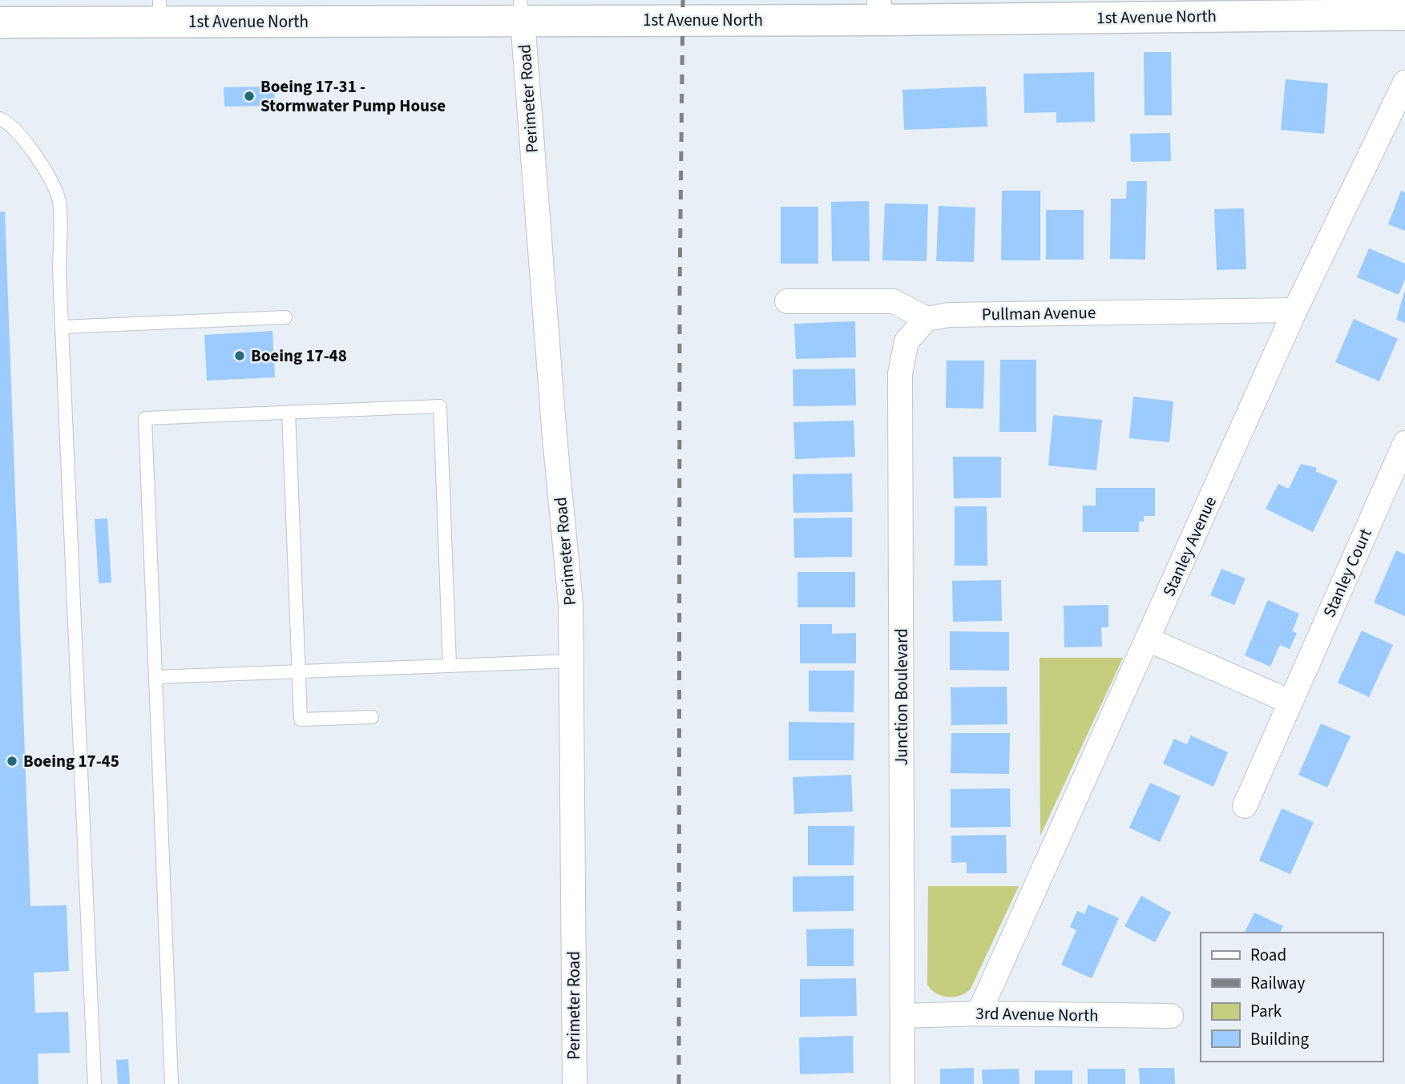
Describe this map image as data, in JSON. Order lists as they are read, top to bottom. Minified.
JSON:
{"streets":{"street":["1st Avenue North","Perimeter Road","Pullman Avenue","Stanley Avenue","Stanley Court","Junction Boulevard","3rd Avenue North"]},"crossings":[["1st Avenue North","Perimeter Road"],["Pullman Avenue","Stanley Avenue"],["Pullman Avenue","Junction Boulevard"],["Stanley Avenue","3rd Avenue North"],["Junction Boulevard","3rd Avenue North"]],"places":["Boeing 17-31 - Stormwater Pump House","Boeing 17-48","Boeing 17-45"],"legend":["Road","Railway","Park","Building"]}
